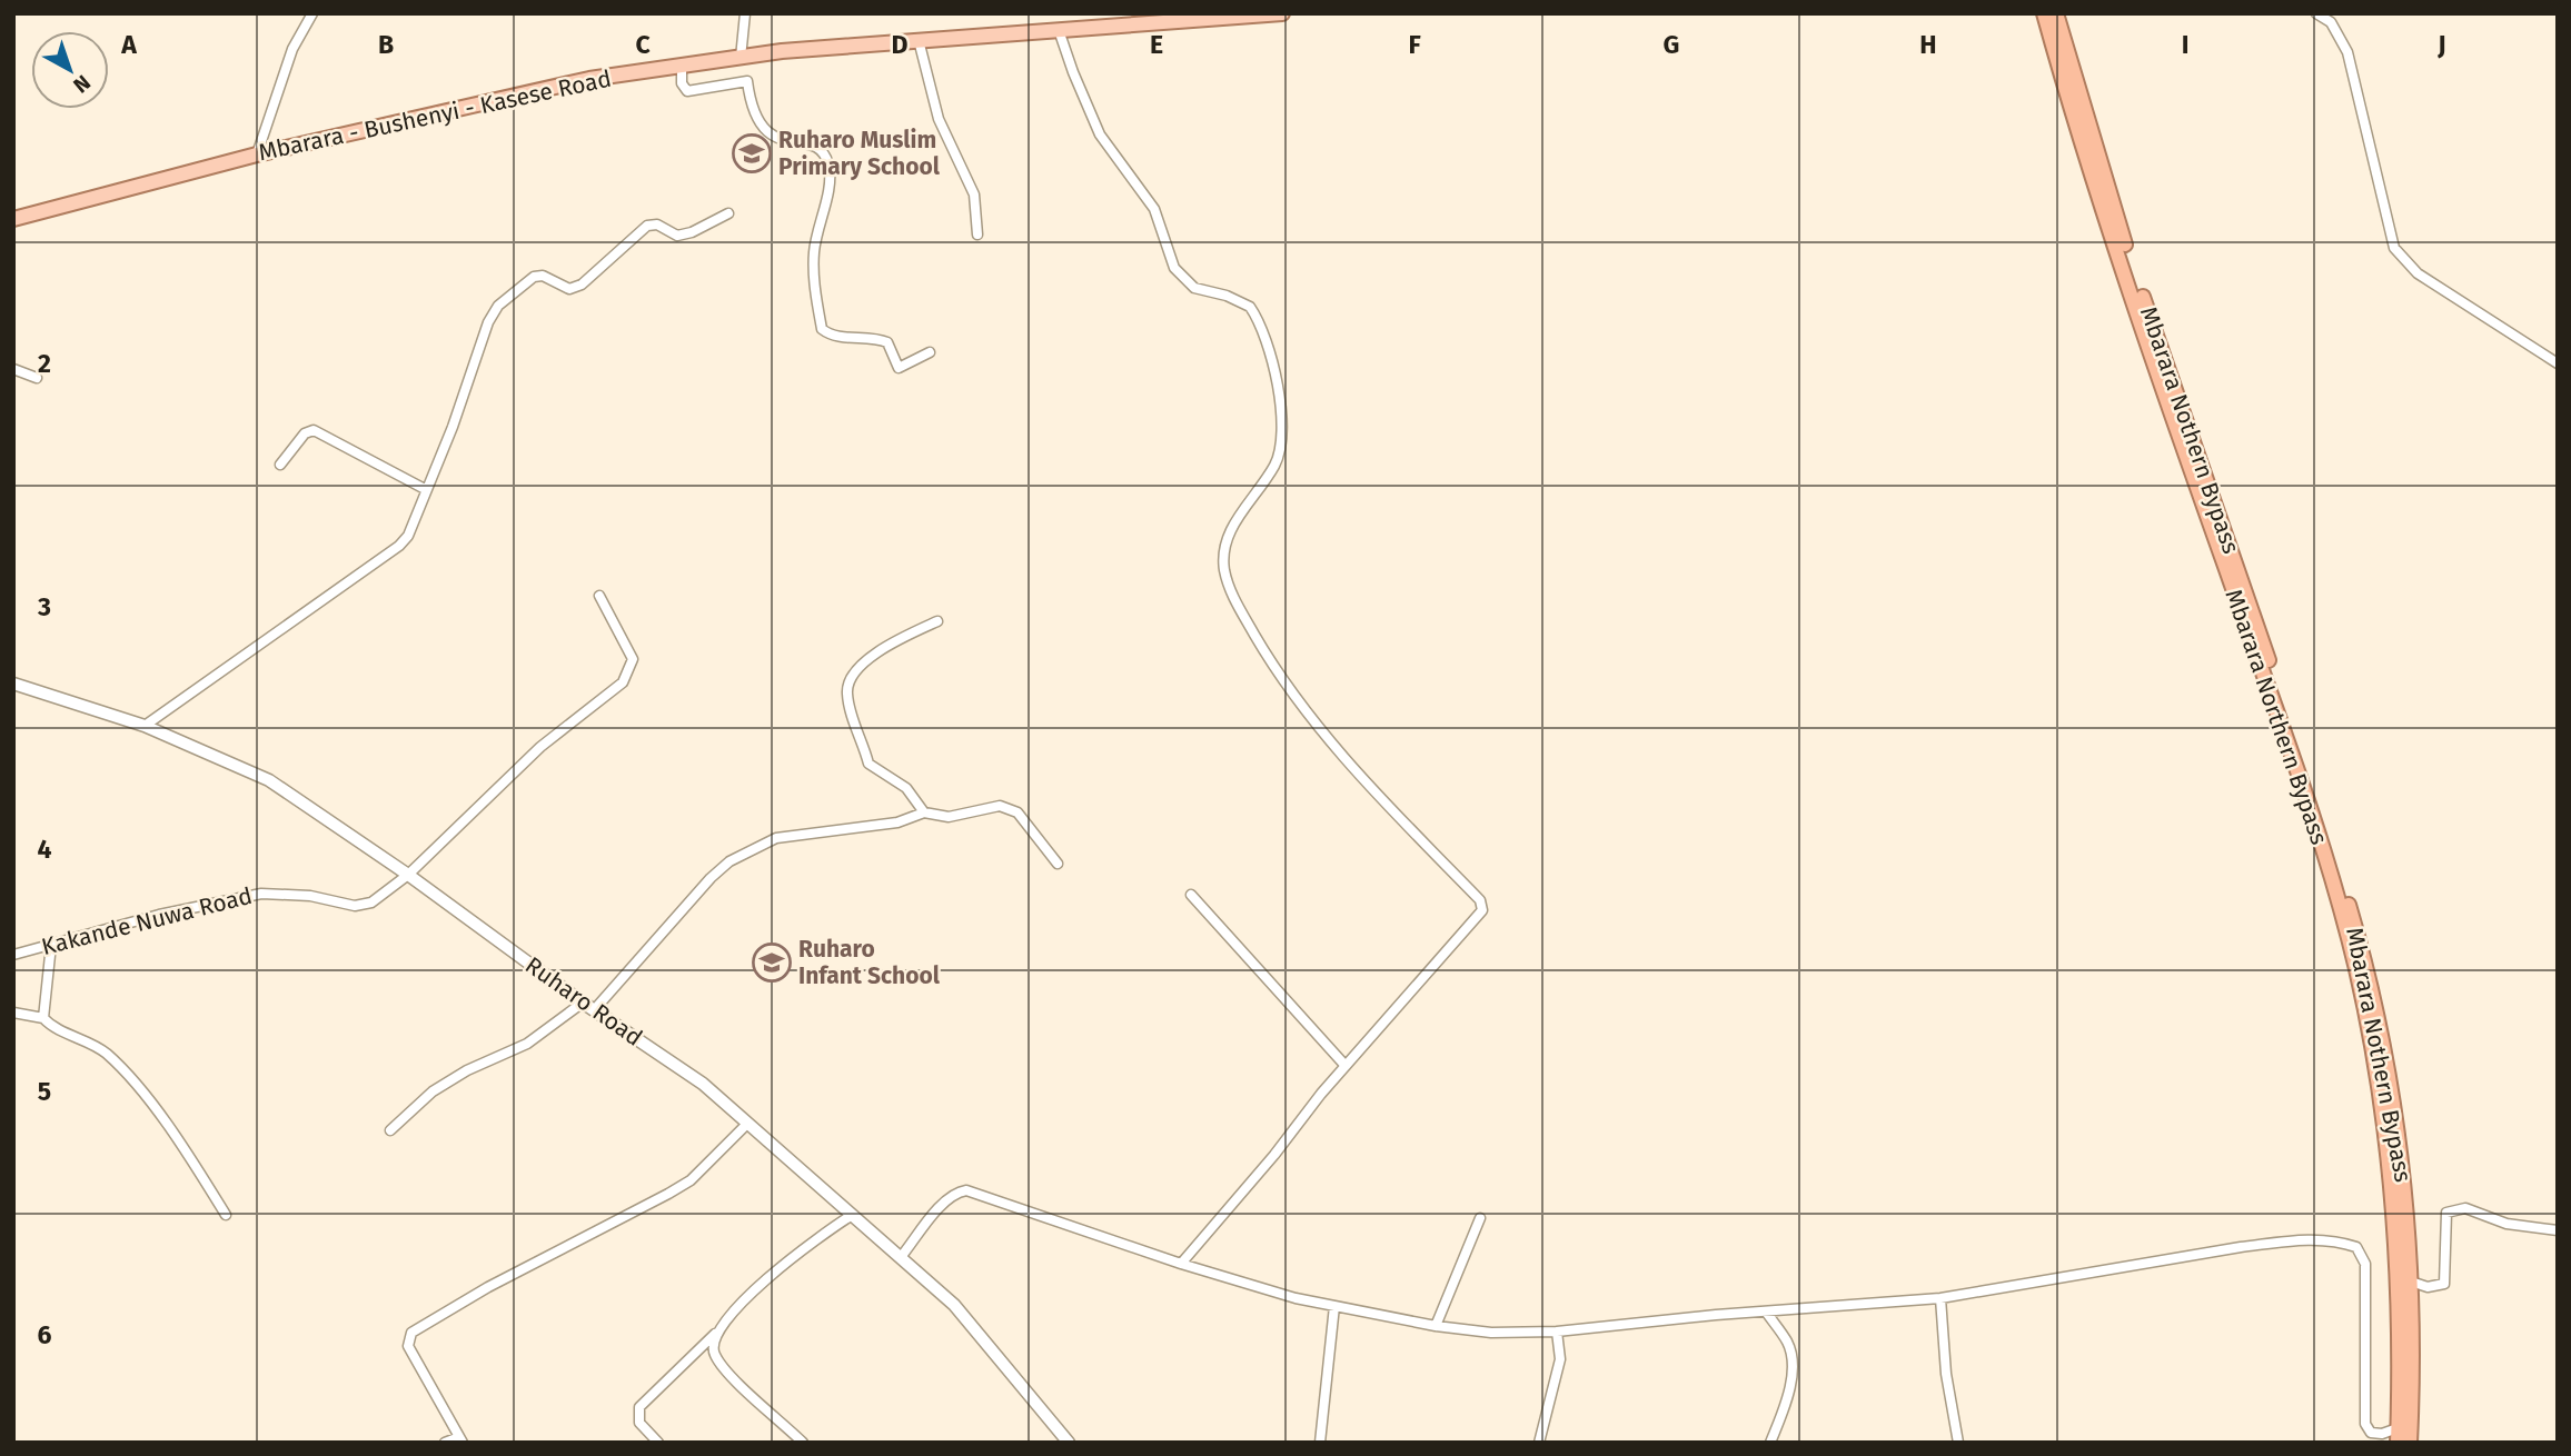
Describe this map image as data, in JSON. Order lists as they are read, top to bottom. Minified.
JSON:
{"streets":{"highway":["Mbarara Nothern Bypass","Mbarara Northern Bypass"],"main road":["Mbarara - Bushenyi - Kasese Road"],"street":["Kakande Nuwa Road","Ruharo Road"]},"crossings":[["Kakande Nuwa Road","Ruharo Road"]],"places":{"school or university":["Ruharo Muslim Primary School","Ruharo Infant School"]},"north":"bottom right","grid":{"columns":["A","B","C","D","E","F","G","H","I","J"],"rows":["2","3","4","5","6"]}}
